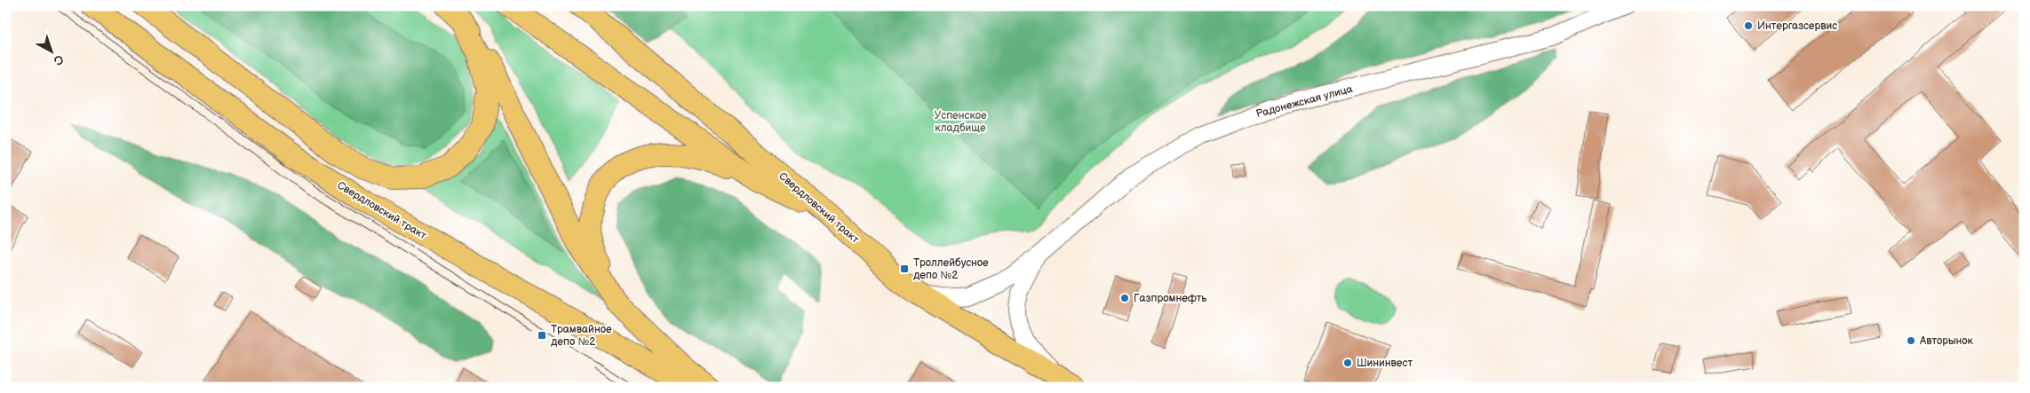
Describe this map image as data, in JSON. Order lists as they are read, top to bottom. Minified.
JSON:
{"streets":{"main road":["Свердловский тракт"],"street":["Радонежская улица"]},"crossings":[["Радонежская улица","Свердловский тракт"]],"parks":["Успенское кладбище"],"places":{"other":["Интергазсервис","Газпромнефть","Авторынок","Шининвест"],"transit":["Троллейбусное депо №2","Трамвайное депо №2"]},"north":"bottom right"}
